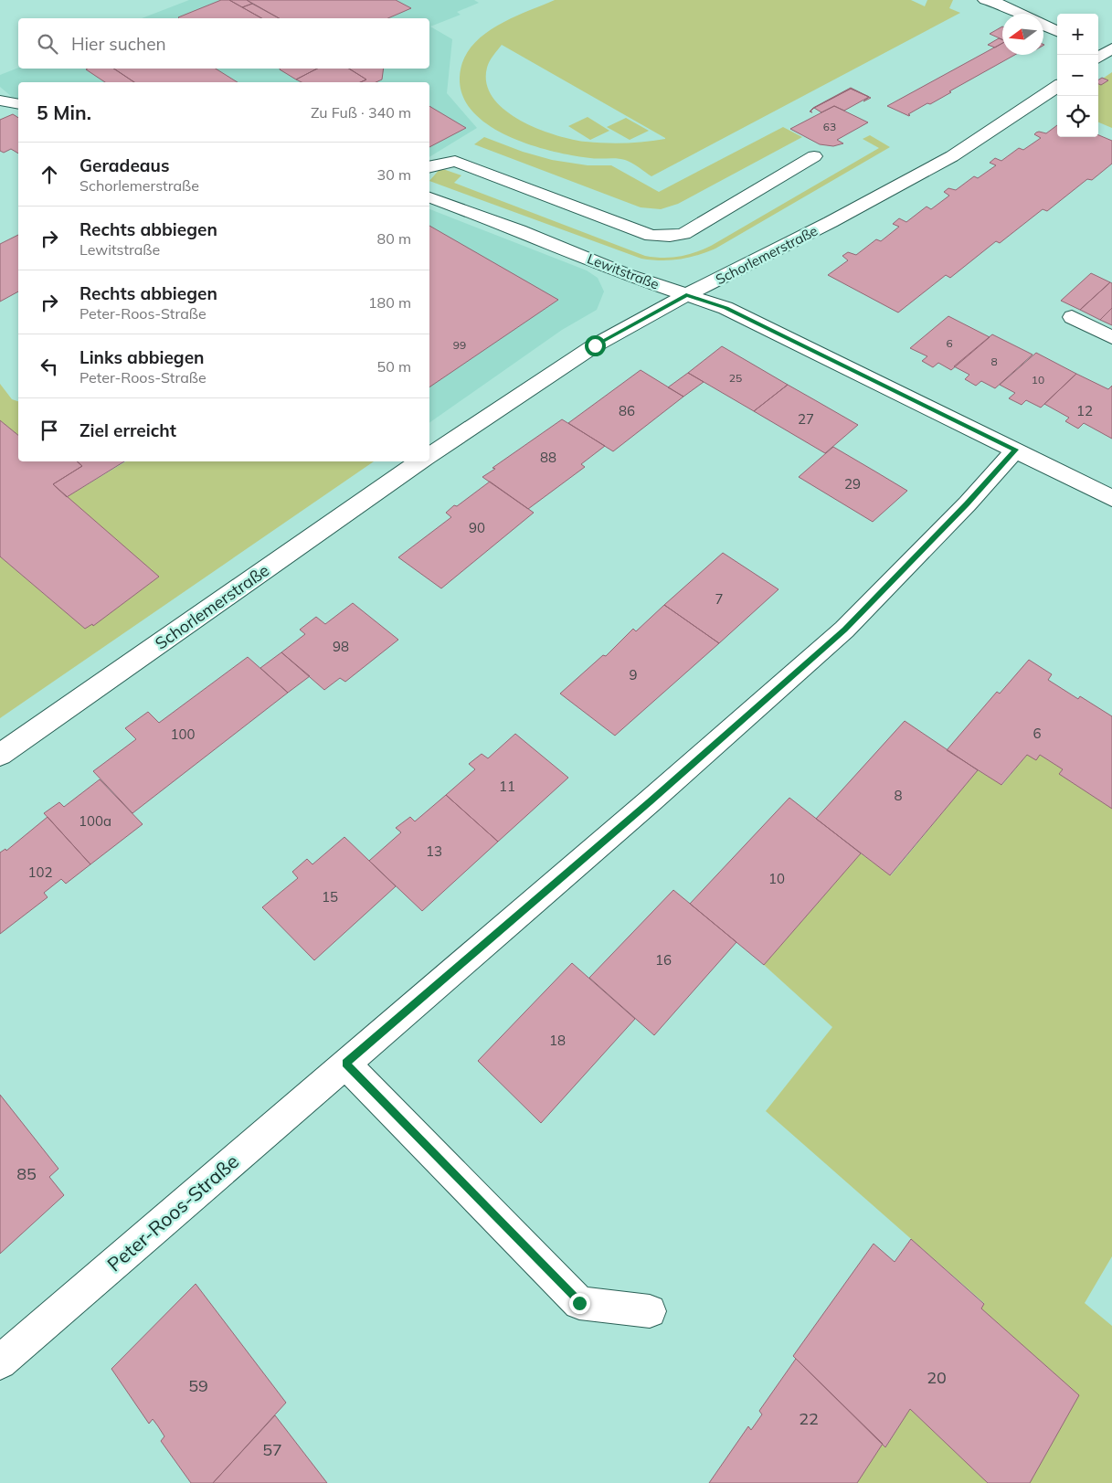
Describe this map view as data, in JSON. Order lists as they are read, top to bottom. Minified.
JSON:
{"streets":{"street":["Schorlemerstraße","Lewitstraße","Peter-Roos-Straße"]},"crossings":[["Schorlemerstraße","Lewitstraße"],["Lewitstraße","Peter-Roos-Straße"]],"house_numbers":["63","6","99","8","25","10","86","12","27","88","29","90","7","98","9","6","100","11","8","100a","13","102","10","15","16","18","85","20","59","22","57"],"north":"left","page":{"map_buttons":["+","−"],"search":"Hier suchen","heading":["5 Min.","Zu Fuß · 340 m"],"list":[["Geradeaus","Schorlemerstraße","30 m"],["Rechts abbiegen","Lewitstraße","80 m"],["Rechts abbiegen","Peter-Roos-Straße","180 m"],["Links abbiegen","Peter-Roos-Straße","50 m"],"Ziel erreicht"]}}
